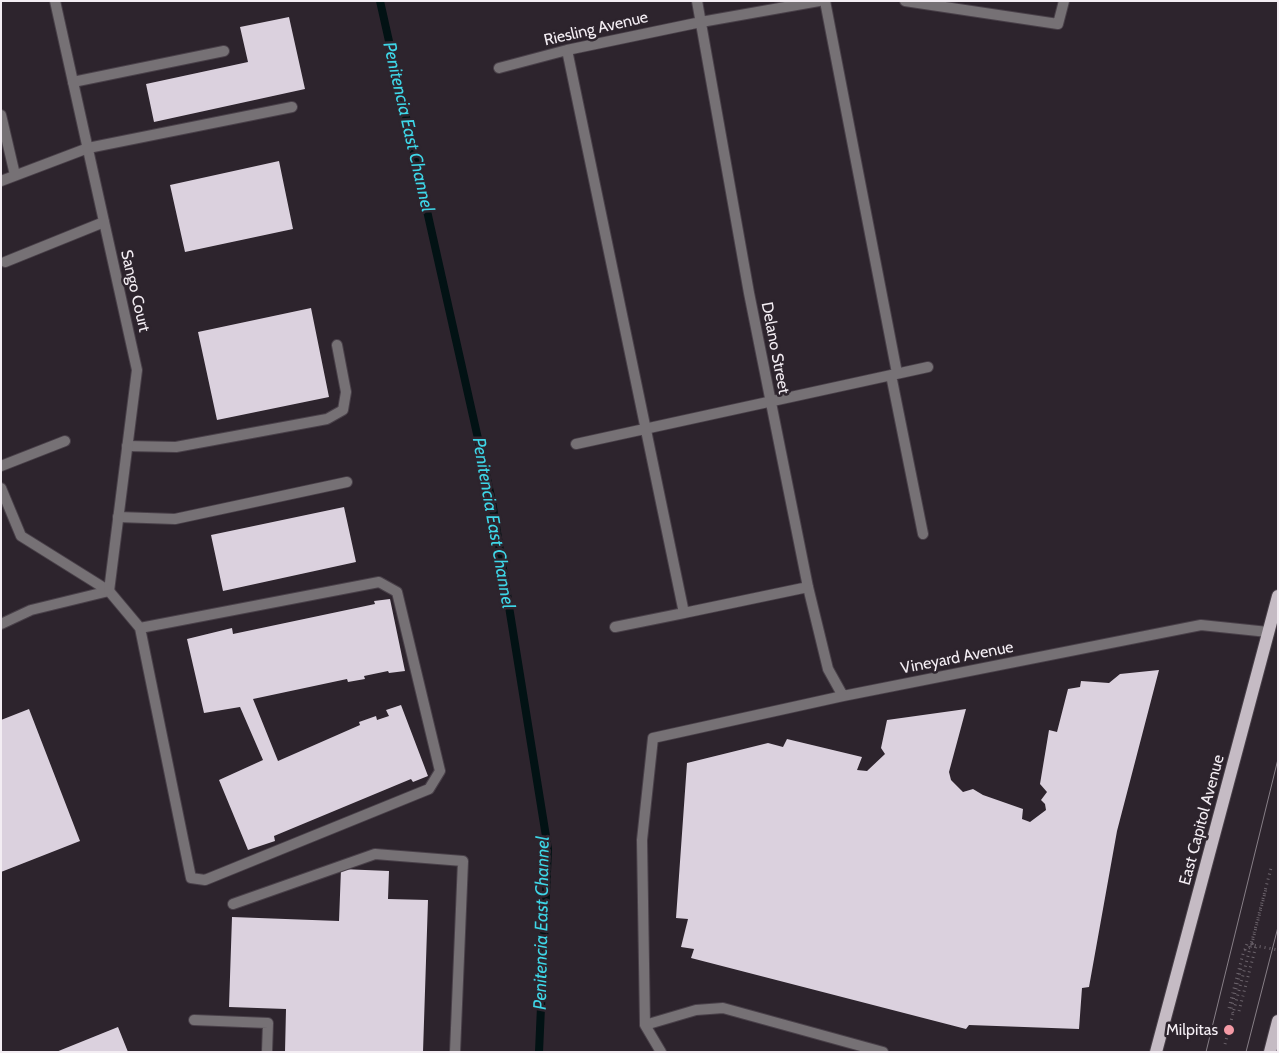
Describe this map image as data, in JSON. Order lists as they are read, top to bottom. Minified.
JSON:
{"streets":{"main road":["East Capitol Avenue"],"street":["Riesling Avenue","Sango Court","Delano Street","Vineyard Avenue"]},"crossings":[["Riesling Avenue","Delano Street"],["Delano Street","Vineyard Avenue"],["Vineyard Avenue","East Capitol Avenue"]],"water":["Penitencia East Channel"],"places":["Milpitas"]}
